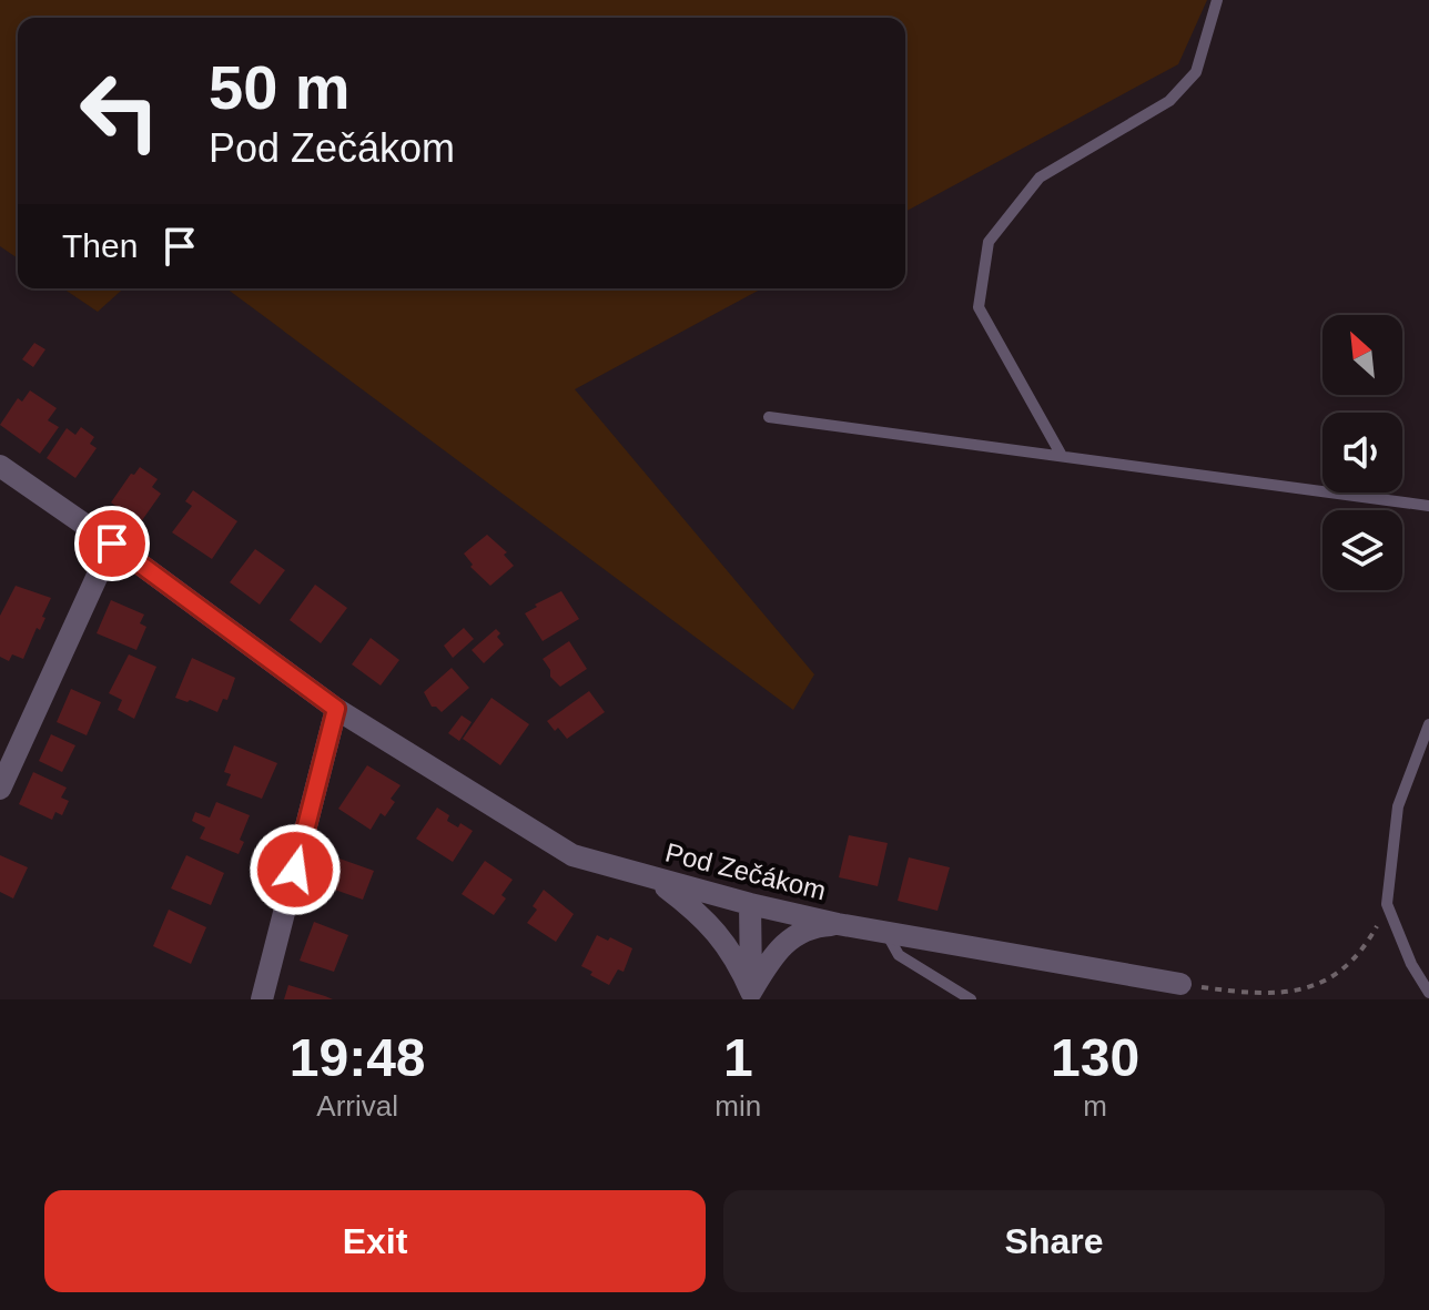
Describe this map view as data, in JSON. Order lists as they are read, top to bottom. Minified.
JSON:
{"streets":{"street":["Pod Zečákom"]},"north":"top left","page":{"turn":["50 m","Pod Zečákom"],"then":"Then","eta":["19:48","Arrival","1","min","130","m"],"buttons":["Exit","Share"]}}
